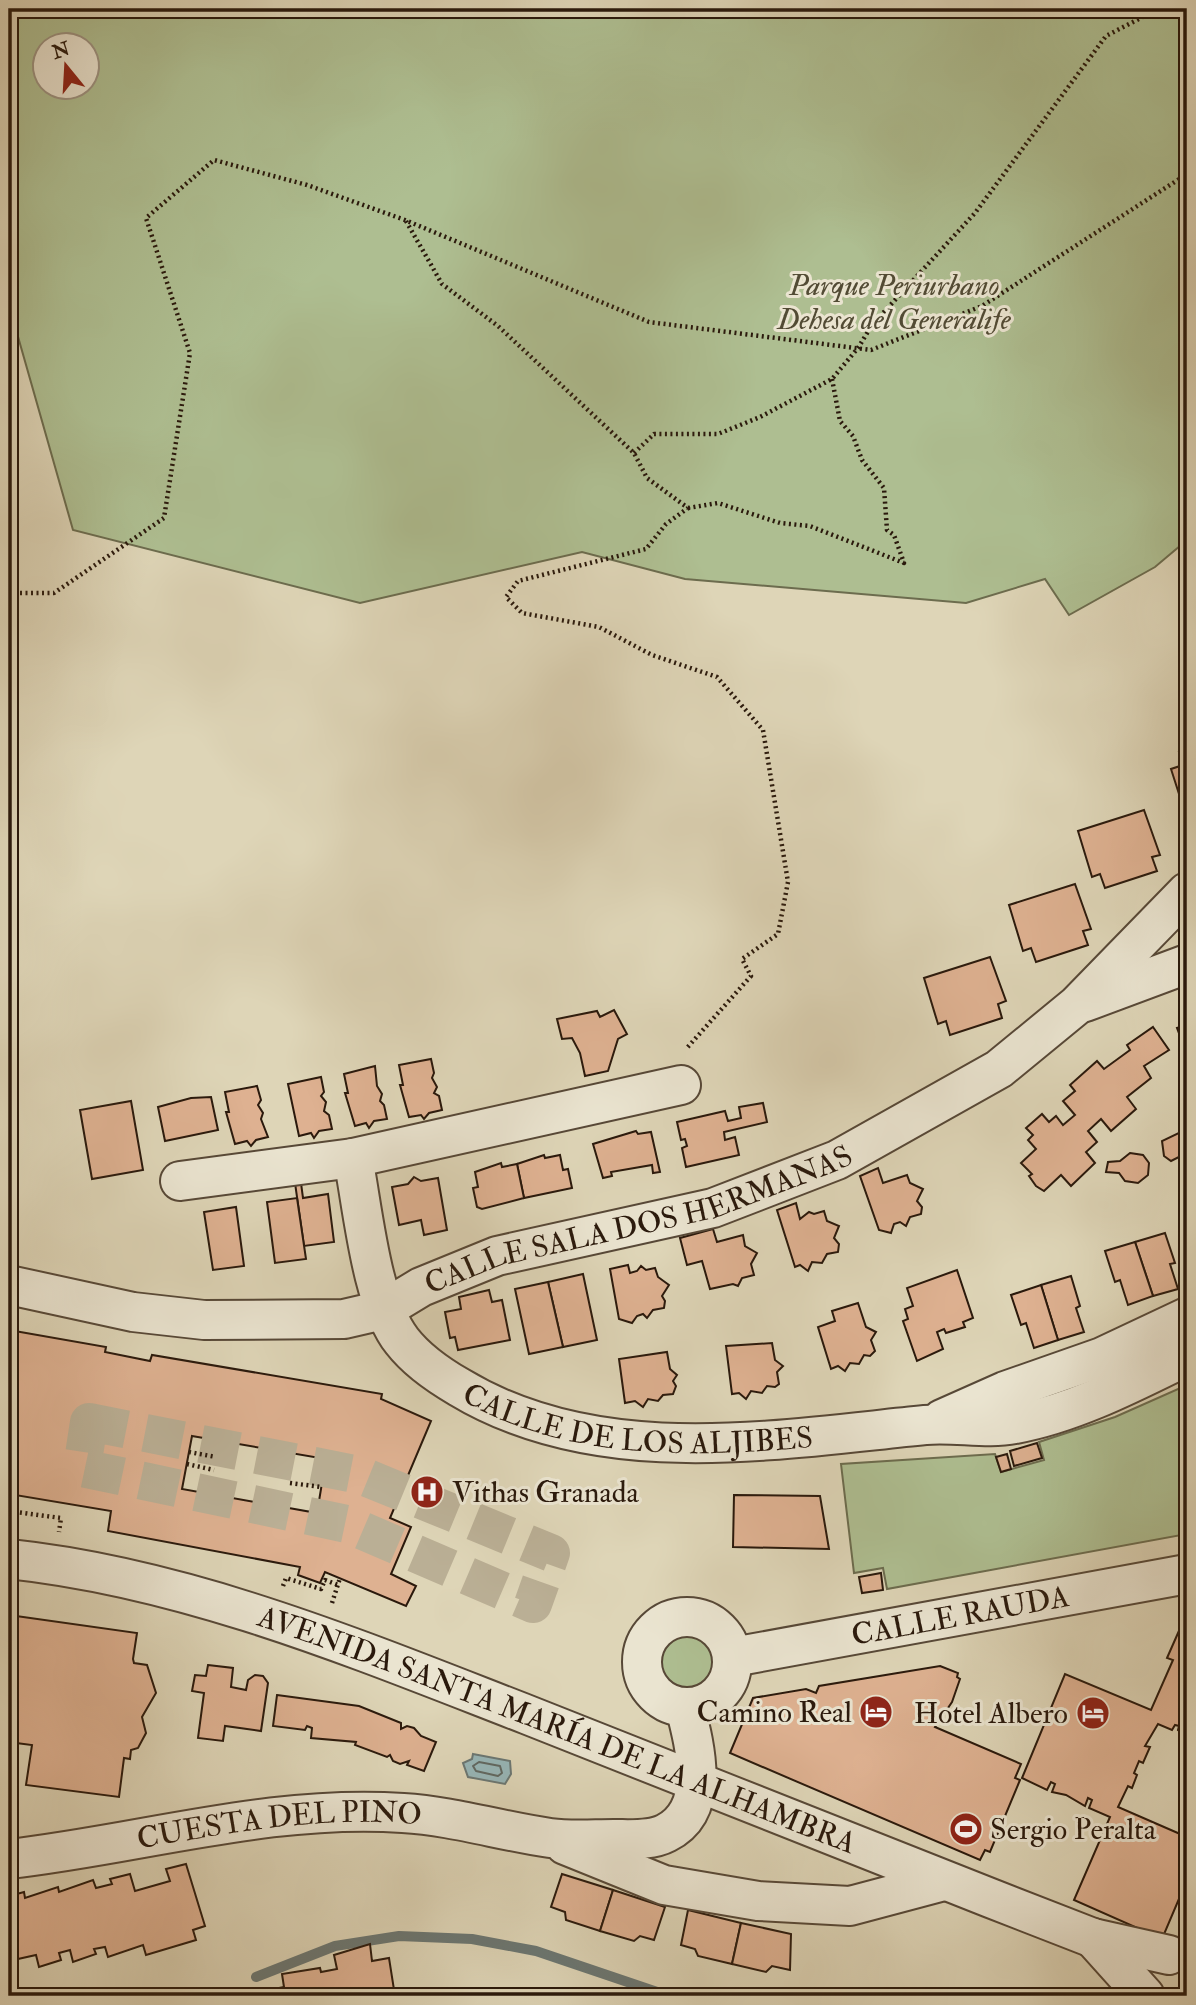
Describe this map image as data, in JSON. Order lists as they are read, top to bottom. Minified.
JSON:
{"streets":{"street":["CALLE SALA DOS HERMANAS","CALLE DE LOS ALJIBES","CALLE RAUDA","AVENIDA SANTA MARÍA DE LA ALHAMBRA","CUESTA DEL PINO"]},"crossings":[["CALLE SALA DOS HERMANAS","CALLE DE LOS ALJIBES"],["AVENIDA SANTA MARÍA DE LA ALHAMBRA","CUESTA DEL PINO"]],"parks":["Parque Periurbano Dehesa del Generalife"],"places":{"hospital":["Vithas Granada"],"hotel":["Camino Real","Hotel Albero"],"sports":["Sergio Peralta"]},"north":"top"}
